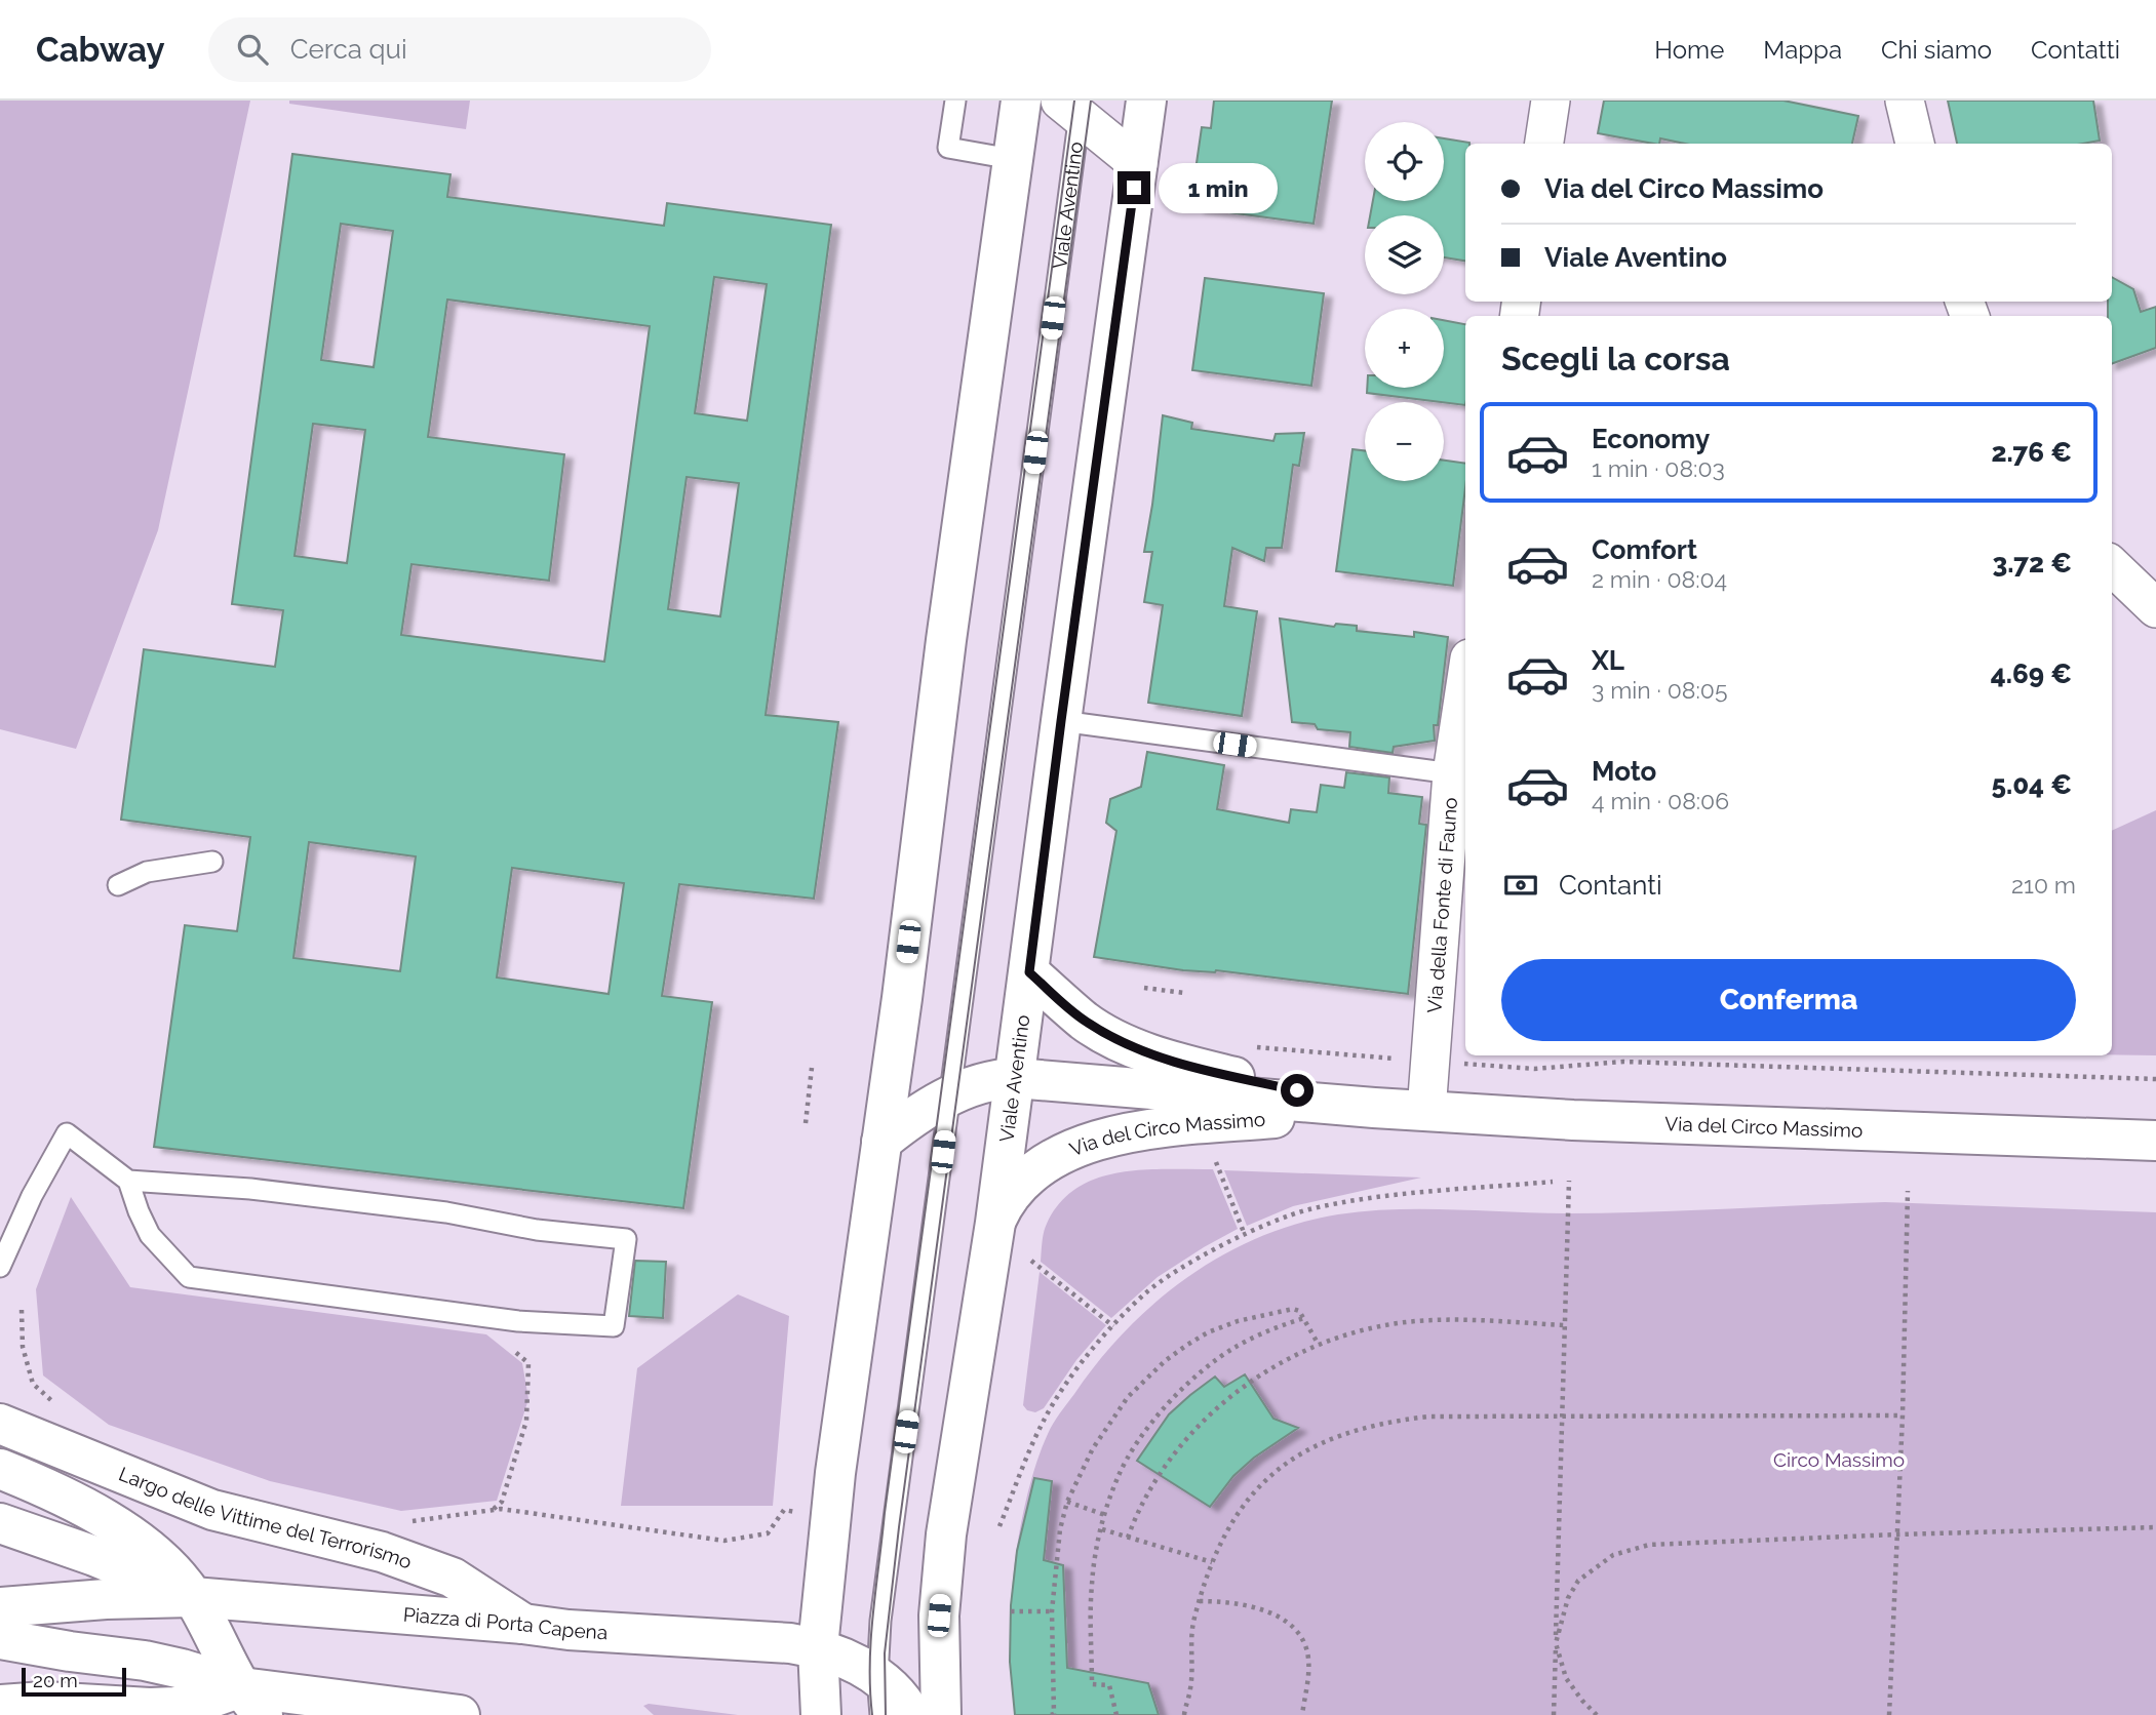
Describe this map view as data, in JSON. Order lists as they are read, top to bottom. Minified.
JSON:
{"streets":{"main road":["Viale Aventino","Via del Circo Massimo","Largo delle Vittime del Terrorismo","Piazza di Porta Capena"],"street":["Via della Fonte di Fauno"]},"crossings":[["Viale Aventino","Via del Circo Massimo"],["Viale Aventino","Piazza di Porta Capena"],["Via della Fonte di Fauno","Via del Circo Massimo"],["Largo delle Vittime del Terrorismo","Piazza di Porta Capena"]],"parks":["Circo Massimo"],"scale_bar":"20 m","page":{"header":"Cabway","search":"Cerca qui","nav":["Home","Mappa","Chi siamo","Contatti"],"map_buttons":["+","−"],"banner":["Via del Circo Massimo","Viale Aventino"],"bubble":"1 min","heading":"Scegli la corsa","list":[{"name":"Economy","note":"1 min · 08:03","value":"2.76 €"},{"name":"Comfort","note":"2 min · 08:04","value":"3.72 €"},{"name":"XL","note":"3 min · 08:05","value":"4.69 €"},{"name":"Moto","note":"4 min · 08:06","value":"5.04 €"}],"pay":["Contanti","210 m"],"buttons":"Conferma","scale":"20 m"}}
